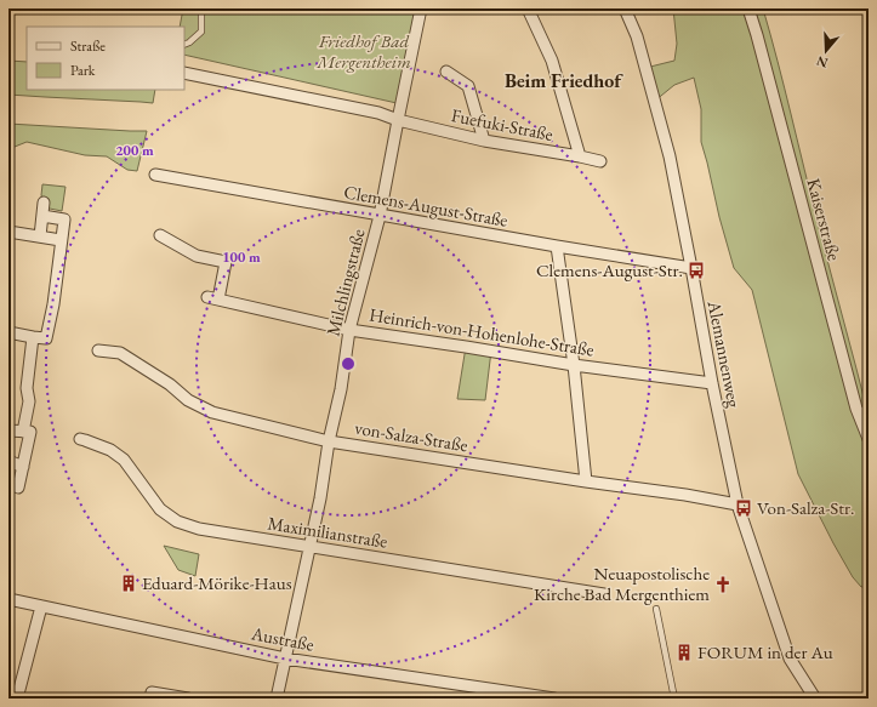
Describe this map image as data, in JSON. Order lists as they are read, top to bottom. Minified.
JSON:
{"streets":{"street":["Fuefuki-Straße","Clemens-August-Straße","Kaiserstraße","Milchlingstraße","Heinrich-von-Hohenlohe-Straße","Alemannenweg","von-Salza-Straße","Maximilianstraße","Austraße"]},"crossings":[["Fuefuki-Straße","Milchlingstraße"],["Clemens-August-Straße","Milchlingstraße"],["Clemens-August-Straße","Alemannenweg"],["Milchlingstraße","Heinrich-von-Hohenlohe-Straße"],["Milchlingstraße","von-Salza-Straße"],["Milchlingstraße","Maximilianstraße"],["Milchlingstraße","Austraße"],["Heinrich-von-Hohenlohe-Straße","Alemannenweg"],["Alemannenweg","von-Salza-Straße"]],"districts":["Beim Friedhof"],"parks":["Friedhof Bad Mergentheim"],"places":{"bus stop":["Clemens-August-Str.","Von-Salza-Str."],"building":["Eduard-Mörike-Haus","FORUM in der Au"],"church":["Neuapostolische Kirche Bad Mergenthiem"]},"legend":["Straße","Park"],"north":"bottom","rings":["200 m","100 m"]}
